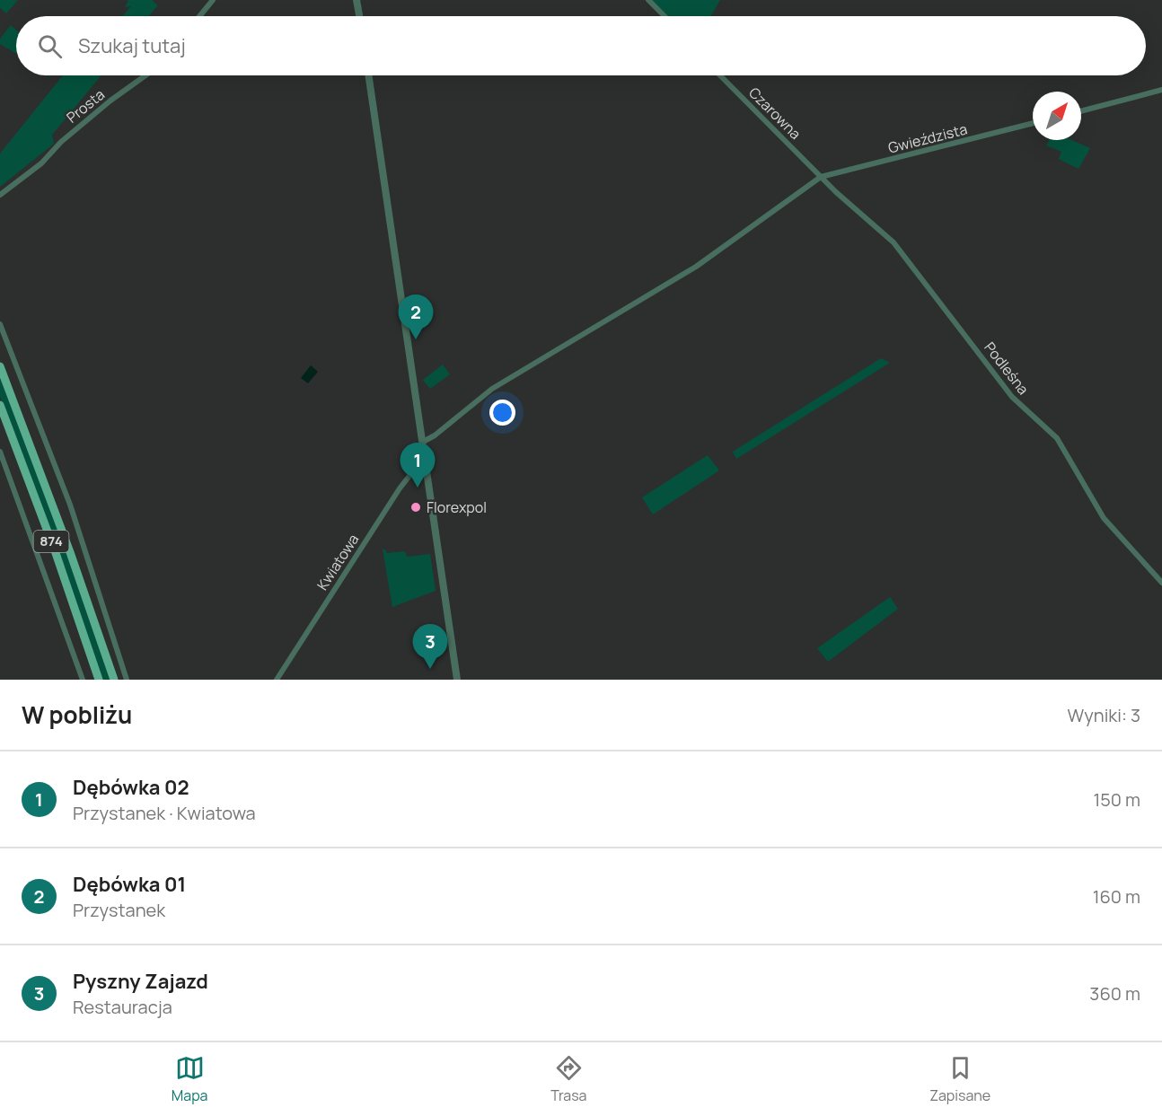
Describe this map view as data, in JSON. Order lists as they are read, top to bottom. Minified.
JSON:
{"streets":{"main road":["874"],"street":["Prosta","Czarowna","Gwieździsta","Podleśna","Kwiatowa"]},"crossings":[["Czarowna","Gwieździsta"],["Czarowna","Podleśna"],["Gwieździsta","Podleśna"]],"places":["Florexpol"],"north":"top right","page":{"search":"Szukaj tutaj","pins":["2","1","3"],"heading":["W pobliżu","Wyniki: 3"],"list":[{"mark":"1","name":"Dębówka 02","note":"Przystanek · Kwiatowa","value":"150 m"},{"mark":"2","name":"Dębówka 01","note":"Przystanek","value":"160 m"},{"mark":"3","name":"Pyszny Zajazd","note":"Restauracja","value":"360 m"}],"nav":["Mapa","Trasa","Zapisane"]}}
